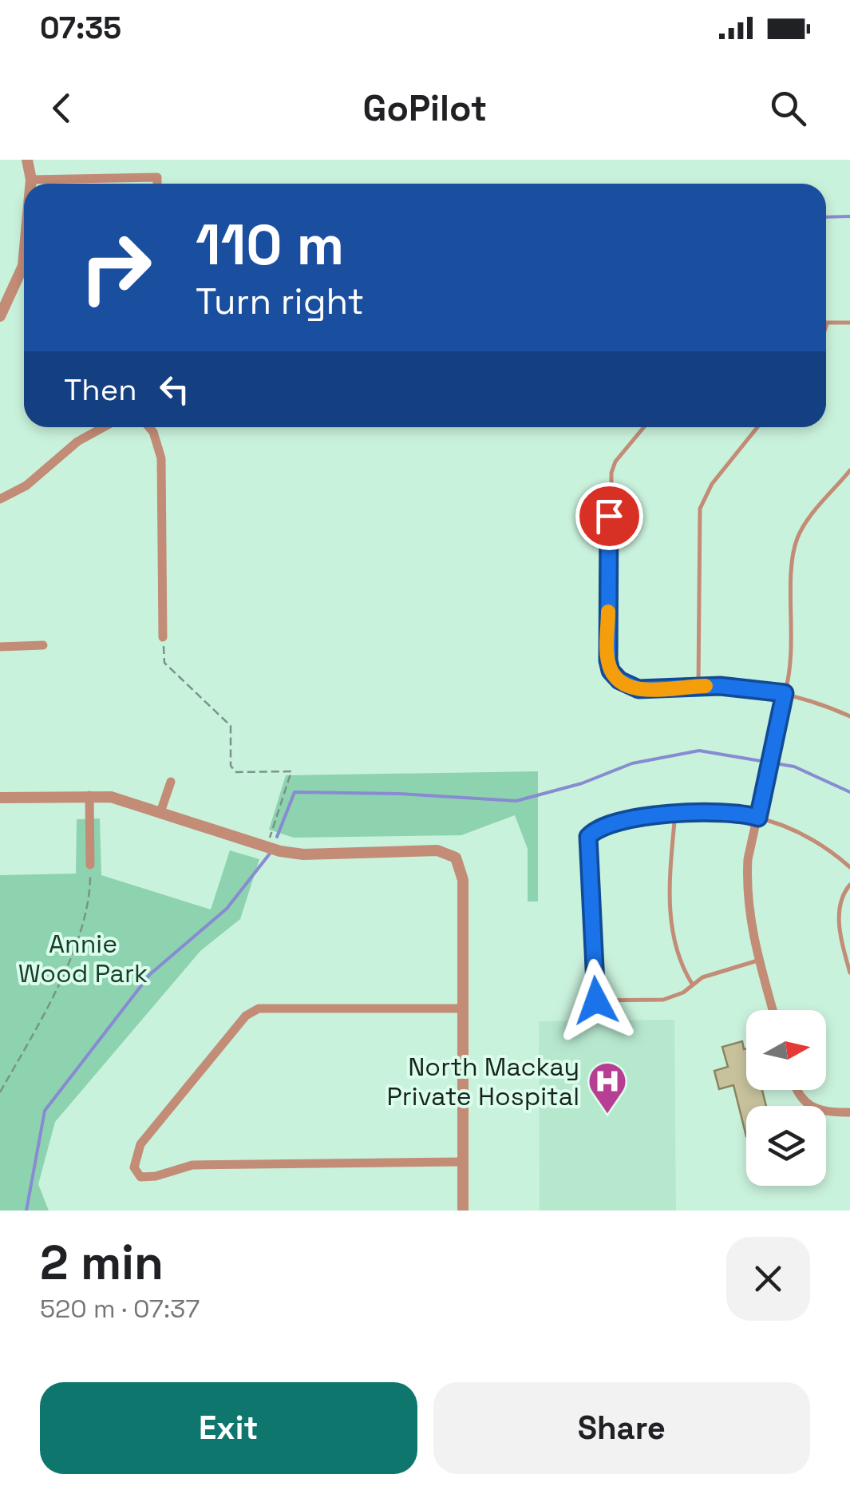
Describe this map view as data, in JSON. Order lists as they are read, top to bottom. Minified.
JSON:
{"parks":["Annie Wood Park"],"places":{"hospital":["North Mackay Private Hospital"]},"north":"right","page":{"status":"07:35","header":"GoPilot","turn":["110 m","Turn right"],"then":"Then","heading":["2 min","520 m · 07:37"],"buttons":["Exit","Share"]}}
